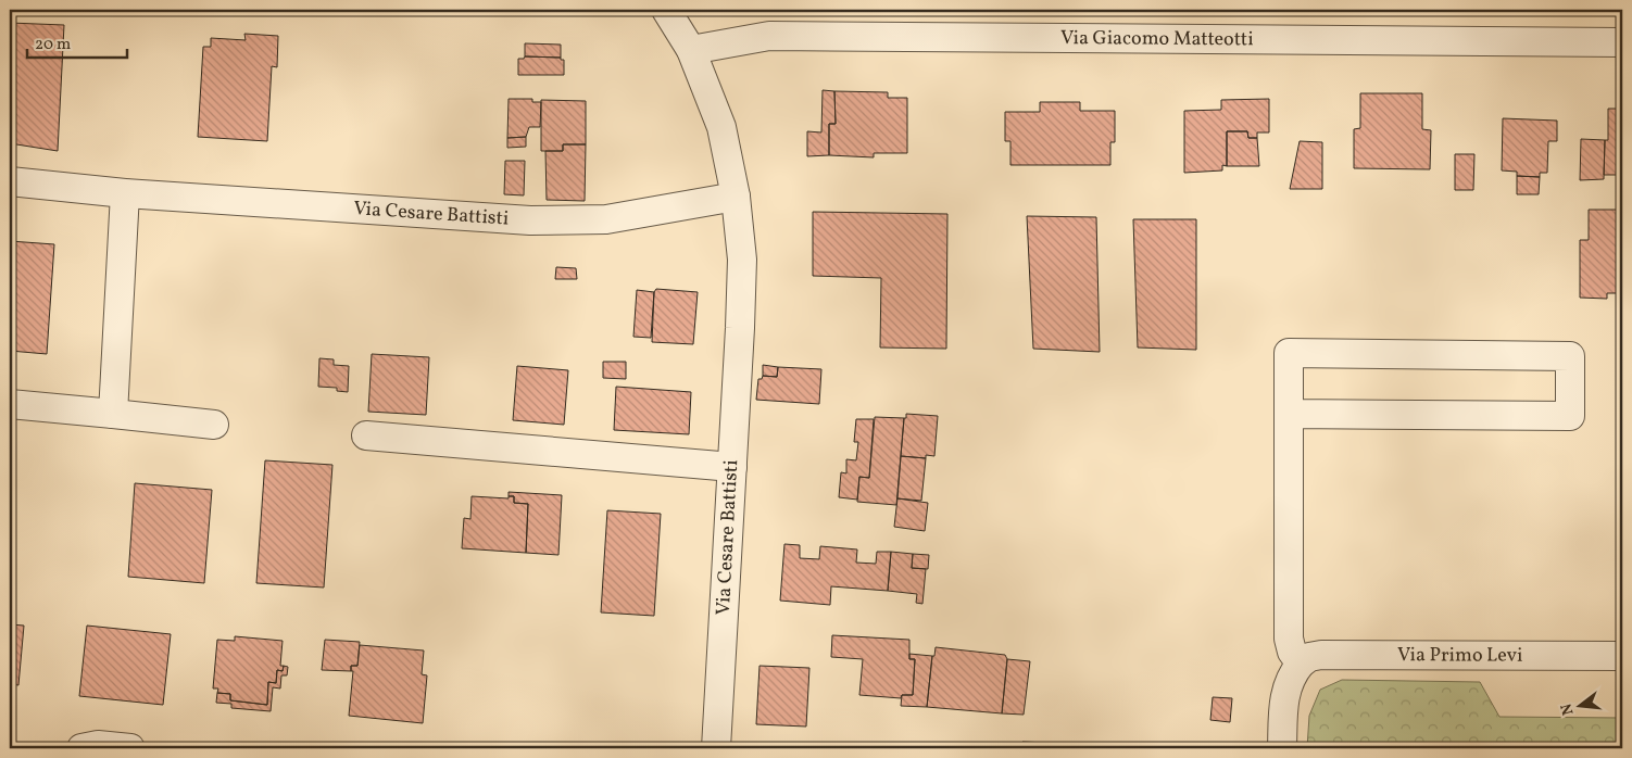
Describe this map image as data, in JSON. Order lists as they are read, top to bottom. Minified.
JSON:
{"streets":{"street":["Via Giacomo Matteotti","Via Cesare Battisti","Via Primo Levi"]},"crossings":[["Via Giacomo Matteotti","Via Cesare Battisti"]],"scale_bar":"20 m","north":"left"}
